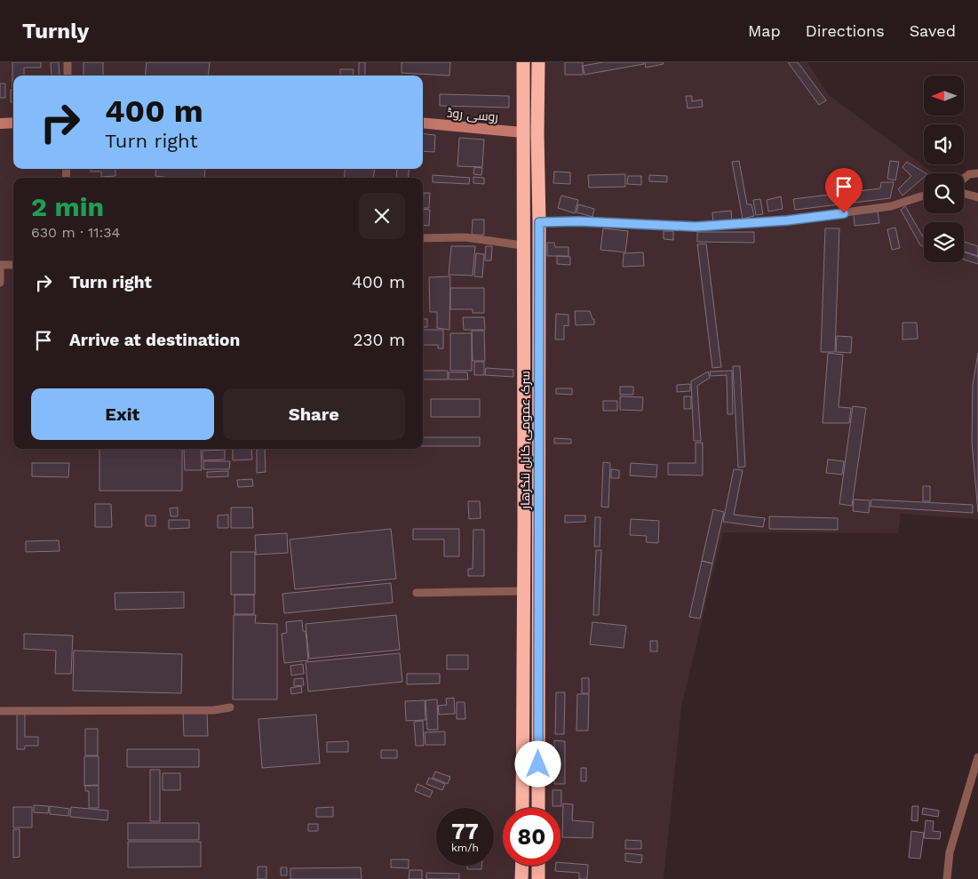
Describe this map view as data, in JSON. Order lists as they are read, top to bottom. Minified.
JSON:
{"streets":{"highway":["سرک عمومی کابل ننگرهار"],"main road":["روسی روڈ"]},"crossings":[["روسی روڈ","سرک عمومی کابل ننگرهار"]],"north":"left","page":{"header":"Turnly","nav":["Map","Directions","Saved"],"turn":["400 m","Turn right"],"heading":["2 min","630 m · 11:34"],"list":[{"name":"Turn right","value":"400 m"},{"name":"Arrive at destination","value":"230 m"}],"buttons":["Exit","Share"],"speed":"77 km/h","limit":"80"}}
